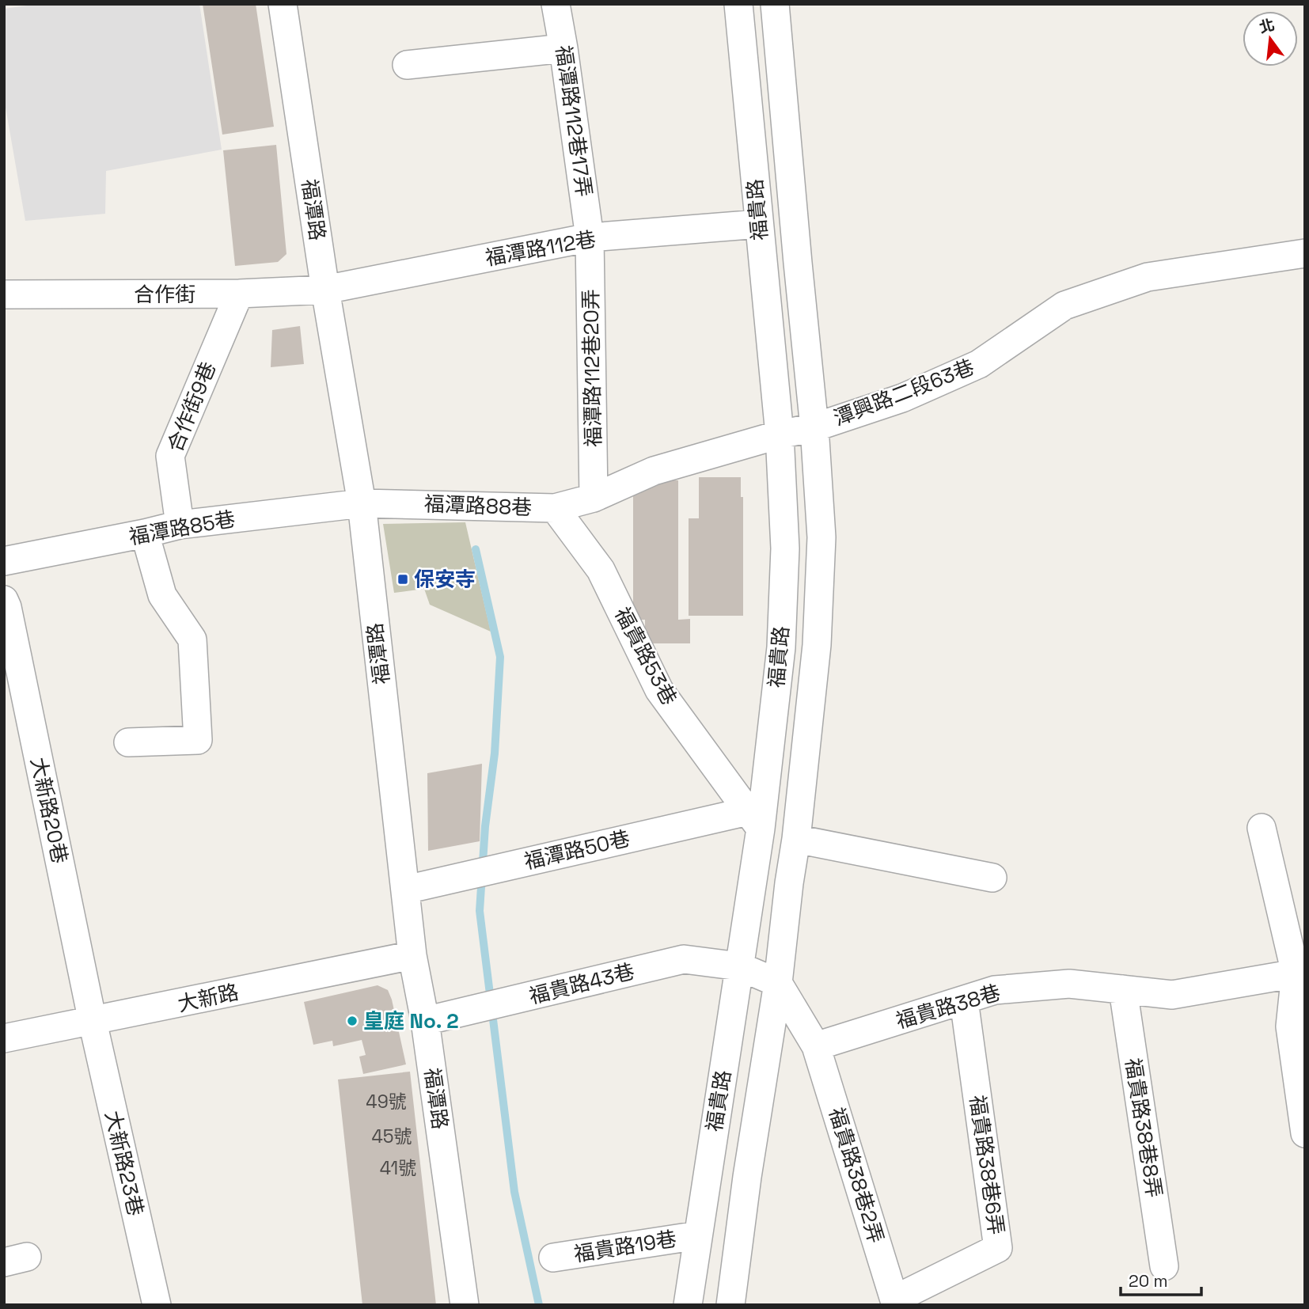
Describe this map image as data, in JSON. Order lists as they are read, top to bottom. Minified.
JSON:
{"streets":{"street":["福潭路112巷17弄","福潭路","福貴路","福潭路112巷","合作街","福潭路112巷20弄","潭興路二段63巷","合作街9巷","福潭路88巷","福潭路85巷","福貴路53巷","大新路20巷","福潭路50巷","福貴路43巷","大新路","福貴路38巷","福貴路38巷8弄","大新路23巷","福貴路38巷6弄","福貴路38巷2弄","福貴路19巷"]},"crossings":[["福潭路112巷17弄","福潭路112巷"],["福潭路112巷17弄","福潭路112巷20弄"],["福潭路","福潭路112巷"],["福潭路","合作街"],["福潭路","福潭路88巷"],["福潭路","福潭路85巷"],["福潭路","福潭路50巷"],["福潭路","福貴路43巷"],["福潭路","大新路"],["福貴路","福潭路112巷"],["福貴路","潭興路二段63巷"],["福貴路","福貴路53巷"],["福貴路","福潭路50巷"],["福貴路","福貴路43巷"],["福貴路","福貴路19巷"],["福潭路112巷","合作街"],["福潭路112巷","福潭路112巷20弄"],["合作街","合作街9巷"],["福潭路112巷20弄","潭興路二段63巷"],["福潭路112巷20弄","福潭路88巷"],["潭興路二段63巷","福潭路88巷"],["合作街9巷","福潭路85巷"],["福潭路88巷","福潭路85巷"],["福潭路88巷","福貴路53巷"],["福貴路53巷","福潭路50巷"],["大新路20巷","大新路"],["大新路20巷","大新路23巷"],["大新路","大新路23巷"],["福貴路38巷","福貴路38巷8弄"],["福貴路38巷","福貴路38巷6弄"],["福貴路38巷","福貴路38巷2弄"],["福貴路38巷6弄","福貴路38巷2弄"]],"places":{"transit":["保安寺"],"other":["皇庭 No. 2"]},"house_numbers":["49號","45號","41號"],"scale_bar":"20 m","north":"top"}
